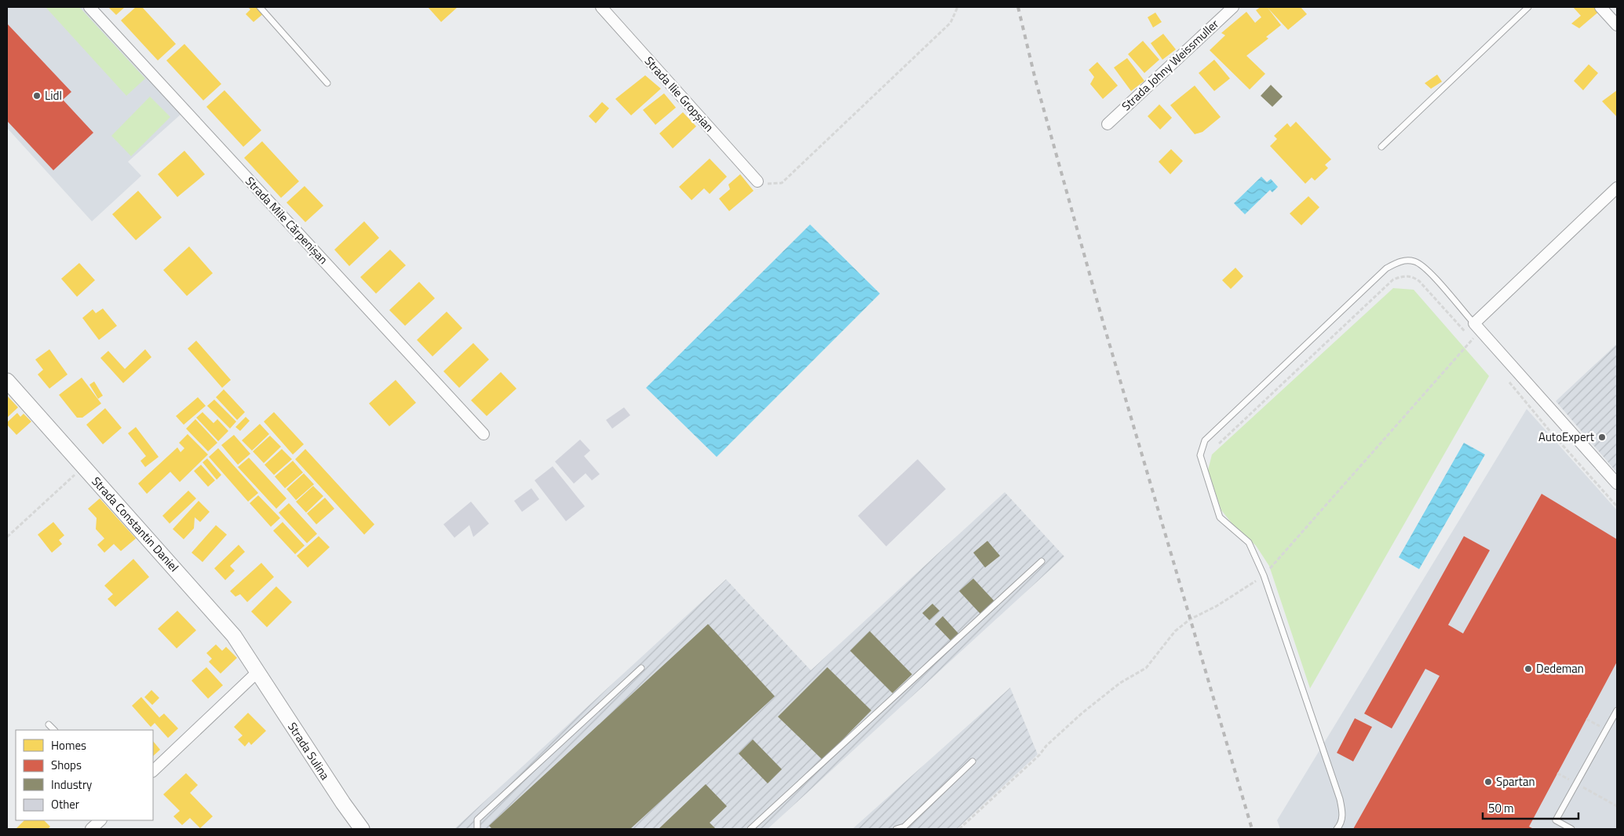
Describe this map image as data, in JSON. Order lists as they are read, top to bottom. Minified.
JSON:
{"streets":{"street":["Strada Johny Weissmuller","Strada Ilie Gropșian","Strada Mile Cărpenișan","Strada Constantin Daniel","Strada Sulina"]},"crossings":[["Strada Constantin Daniel","Strada Sulina"]],"places":["Lidl","AutoExpert","Dedeman","Spartan"],"legend":["Homes","Shops","Industry","Other"],"scale_bar":"50 m"}
